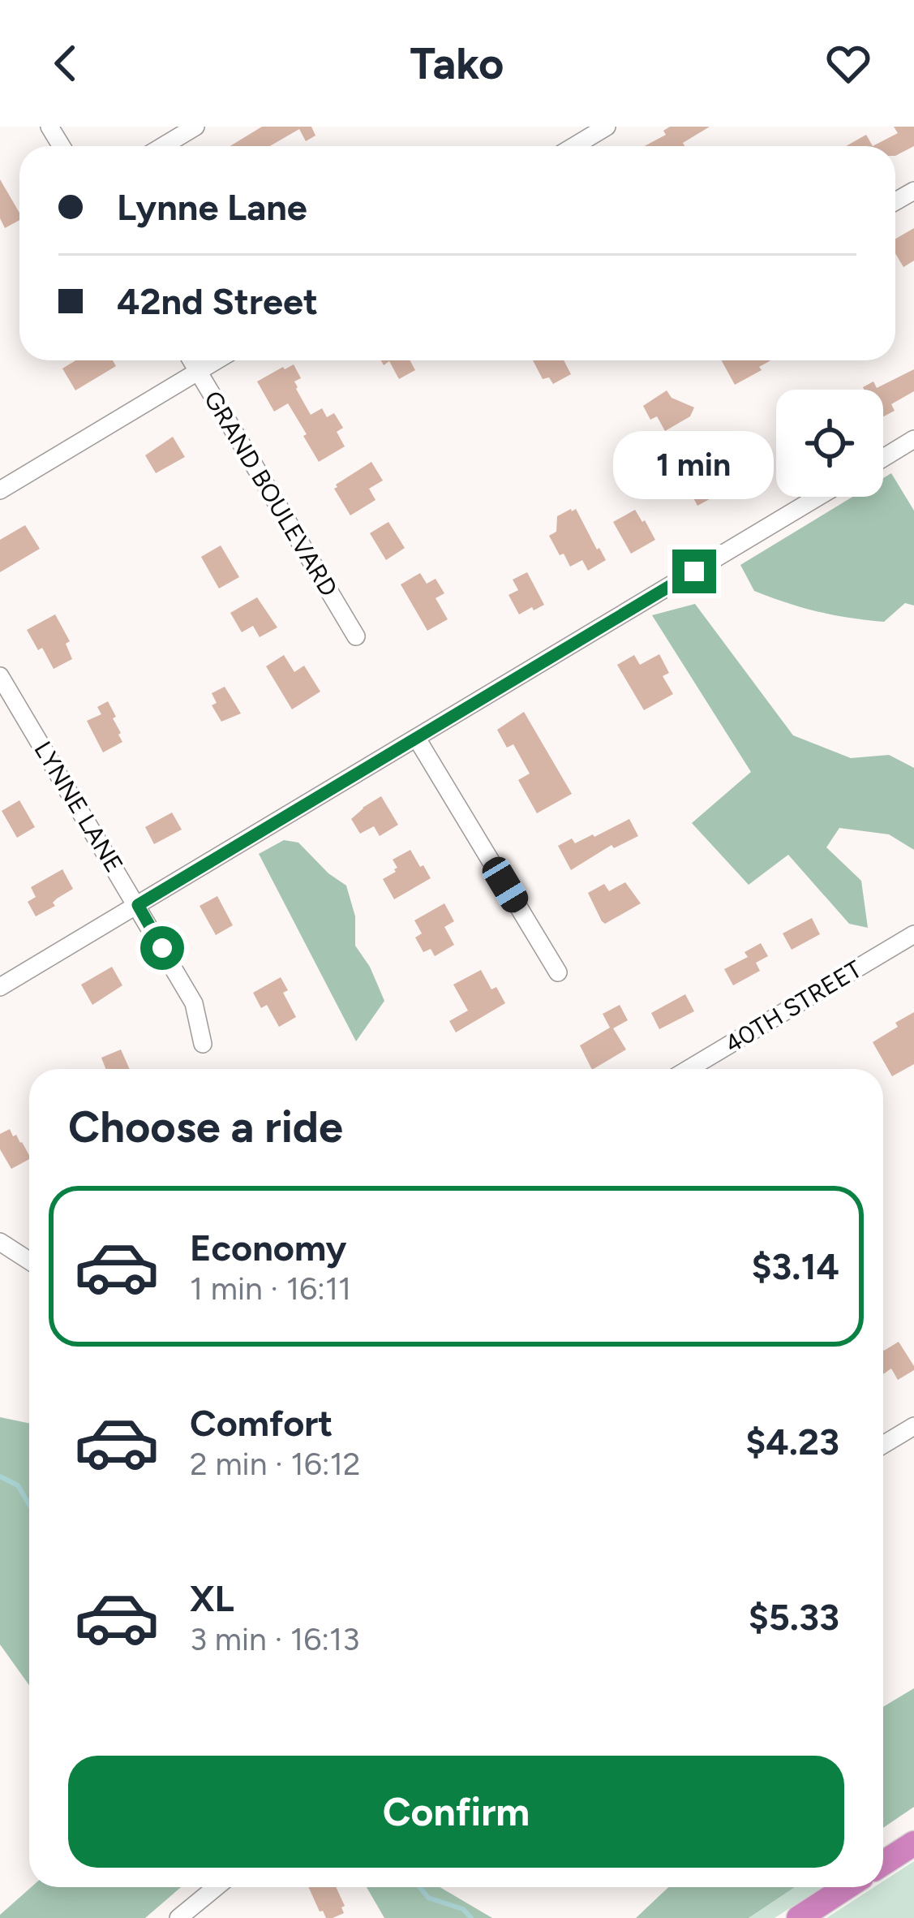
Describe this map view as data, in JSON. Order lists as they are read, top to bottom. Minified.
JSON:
{"streets":{"street":["GRAND BOULEVARD","LYNNE LANE","40TH STREET"]},"page":{"header":"Tako","banner":["Lynne Lane","42nd Street"],"bubble":"1 min","heading":"Choose a ride","list":[{"name":"Economy","note":"1 min · 16:11","value":"$3.14"},{"name":"Comfort","note":"2 min · 16:12","value":"$4.23"},{"name":"XL","note":"3 min · 16:13","value":"$5.33"}],"buttons":"Confirm"}}
